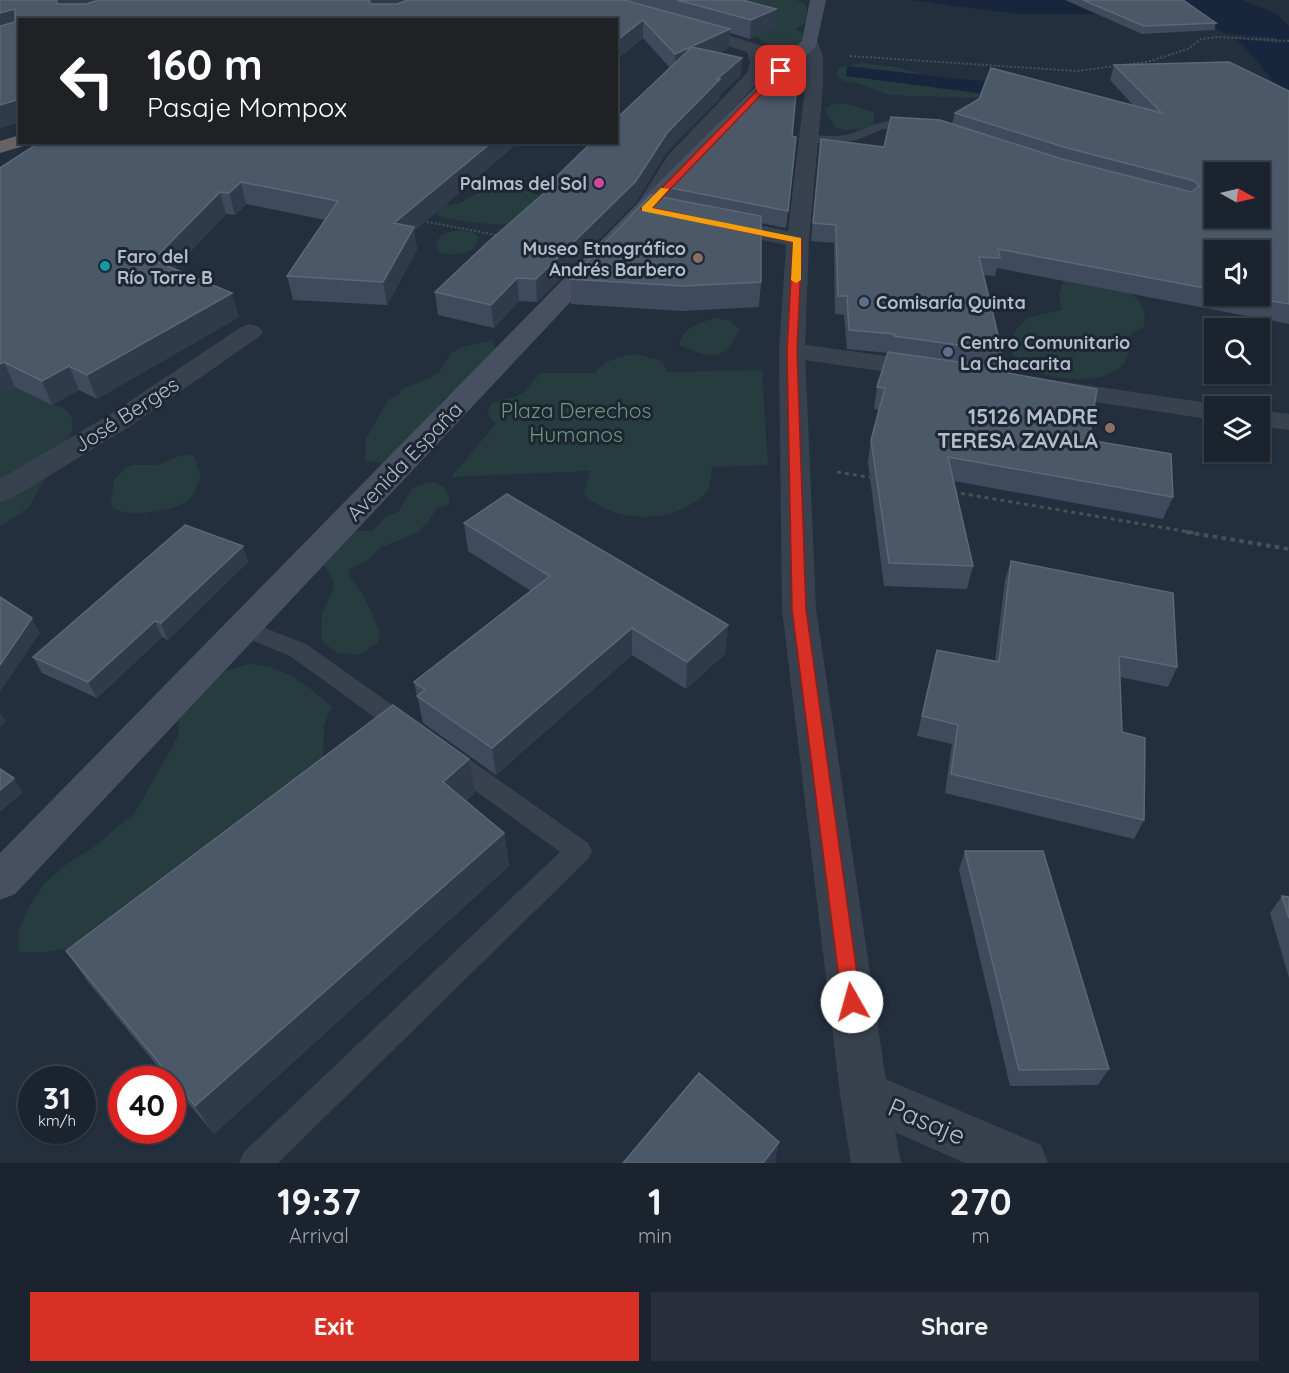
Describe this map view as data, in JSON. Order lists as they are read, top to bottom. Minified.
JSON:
{"streets":{"main road":["Avenida España"],"street":["José Berges","Pasaje"]},"parks":["Plaza Derechos Humanos"],"places":["Palmas del Sol","Museo Etnográfico Andrés Barbero","Faro del Río Torre B","Comisaría Quinta","Centro Comunitario La Chacarita","15126 MADRE TERESA ZAVALA"],"north":"right","page":{"turn":["160 m","Pasaje Mompox"],"speed":"31 km/h","limit":"40","eta":["19:37","Arrival","1","min","270","m"],"buttons":["Exit","Share"]}}
